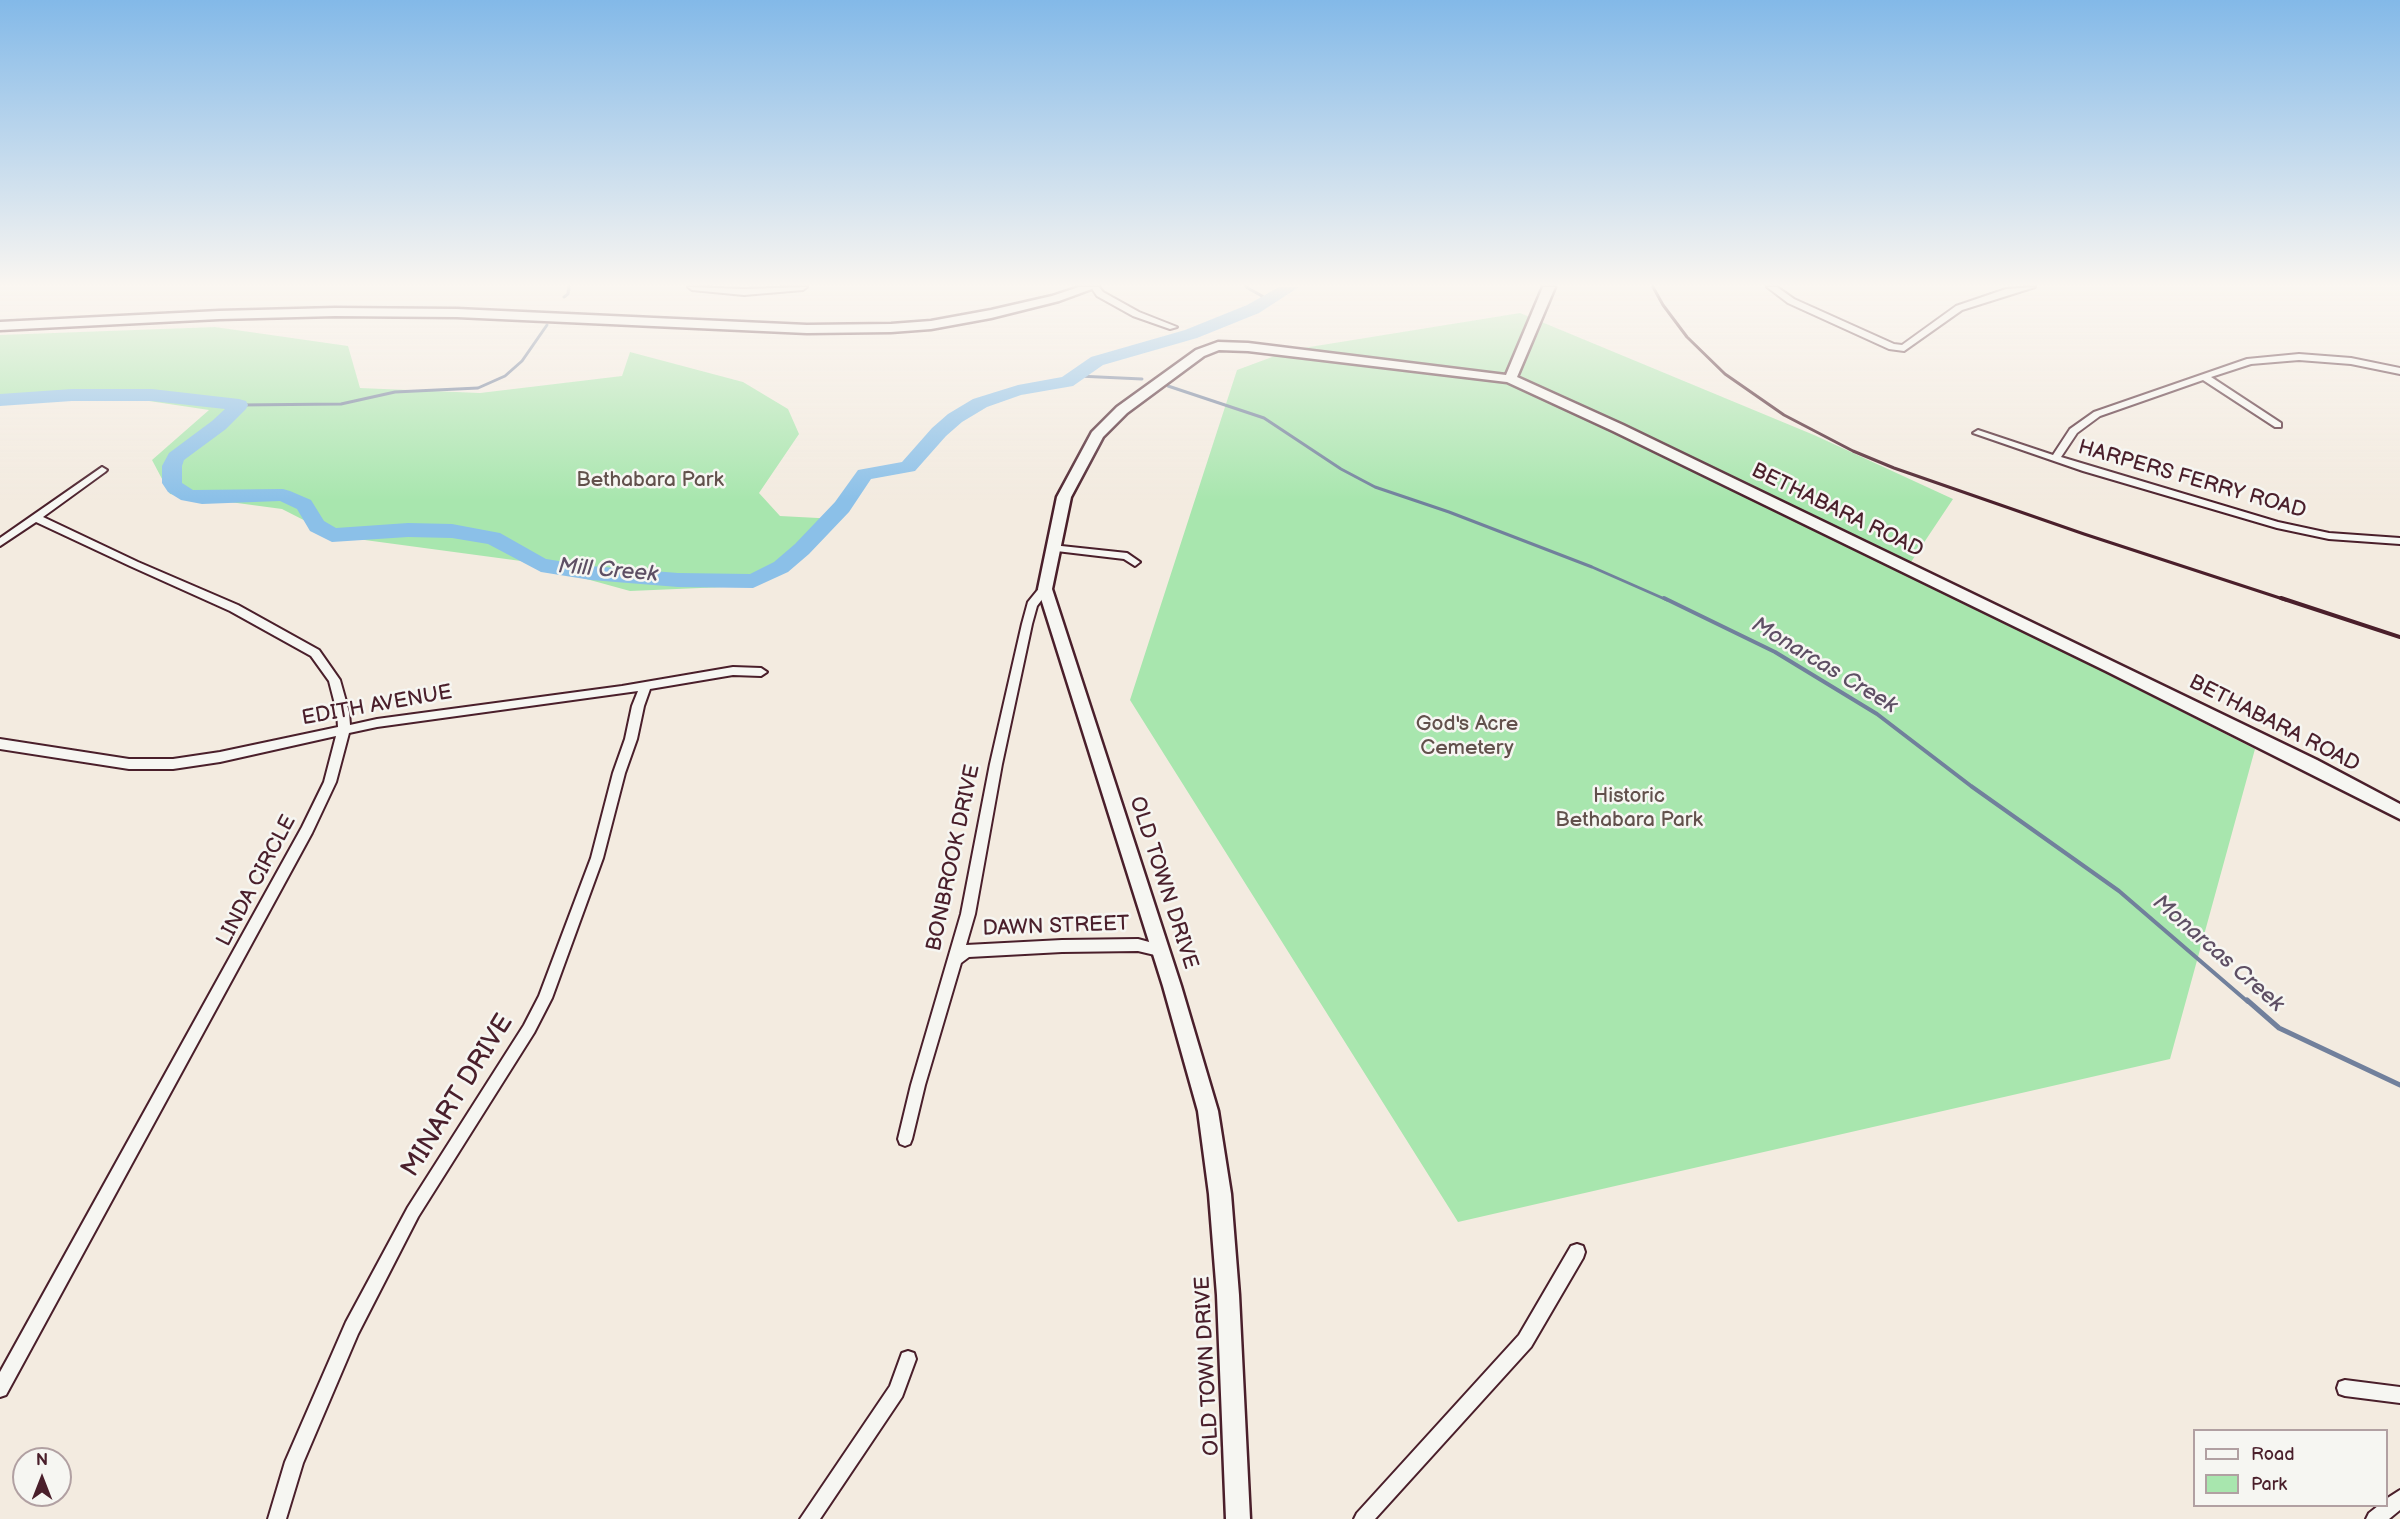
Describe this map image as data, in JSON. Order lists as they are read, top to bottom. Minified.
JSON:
{"streets":{"street":["HARPERS FERRY ROAD","BETHABARA ROAD","EDITH AVENUE","BONBROOK DRIVE","LINDA CIRCLE","OLD TOWN DRIVE","DAWN STREET","MINART DRIVE"]},"crossings":[["EDITH AVENUE","LINDA CIRCLE"],["EDITH AVENUE","MINART DRIVE"],["BONBROOK DRIVE","OLD TOWN DRIVE"],["BONBROOK DRIVE","DAWN STREET"],["OLD TOWN DRIVE","DAWN STREET"]],"water":["Mill Creek","Monarcas Creek"],"parks":["Bethabara Park","God's Acre Cemetery","Historic Bethabara Park"],"legend":["Road","Park"],"north":"top"}
